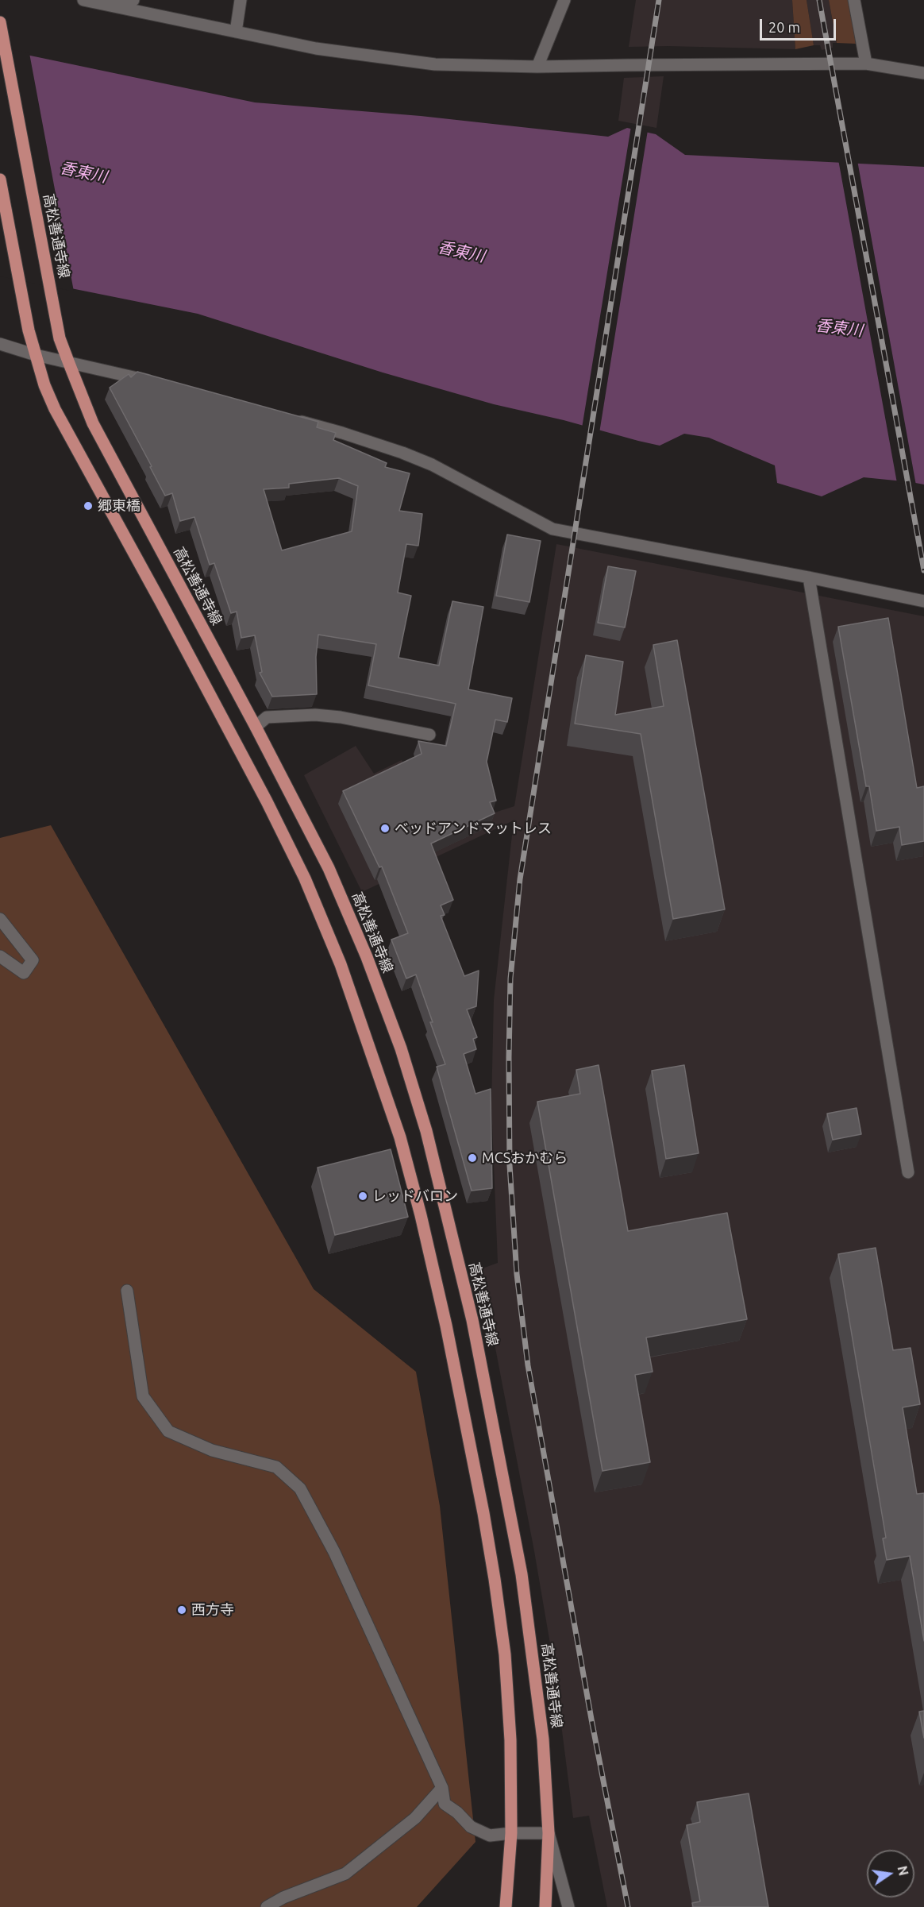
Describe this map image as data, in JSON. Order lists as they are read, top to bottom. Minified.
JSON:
{"streets":{"main road":["高松善通寺線"]},"water":["香東川"],"places":["郷東橋","ベッドアンドマットレス","MCSおかむら","レッドバロン","西方寺"],"scale_bar":"20 m","north":"right"}
